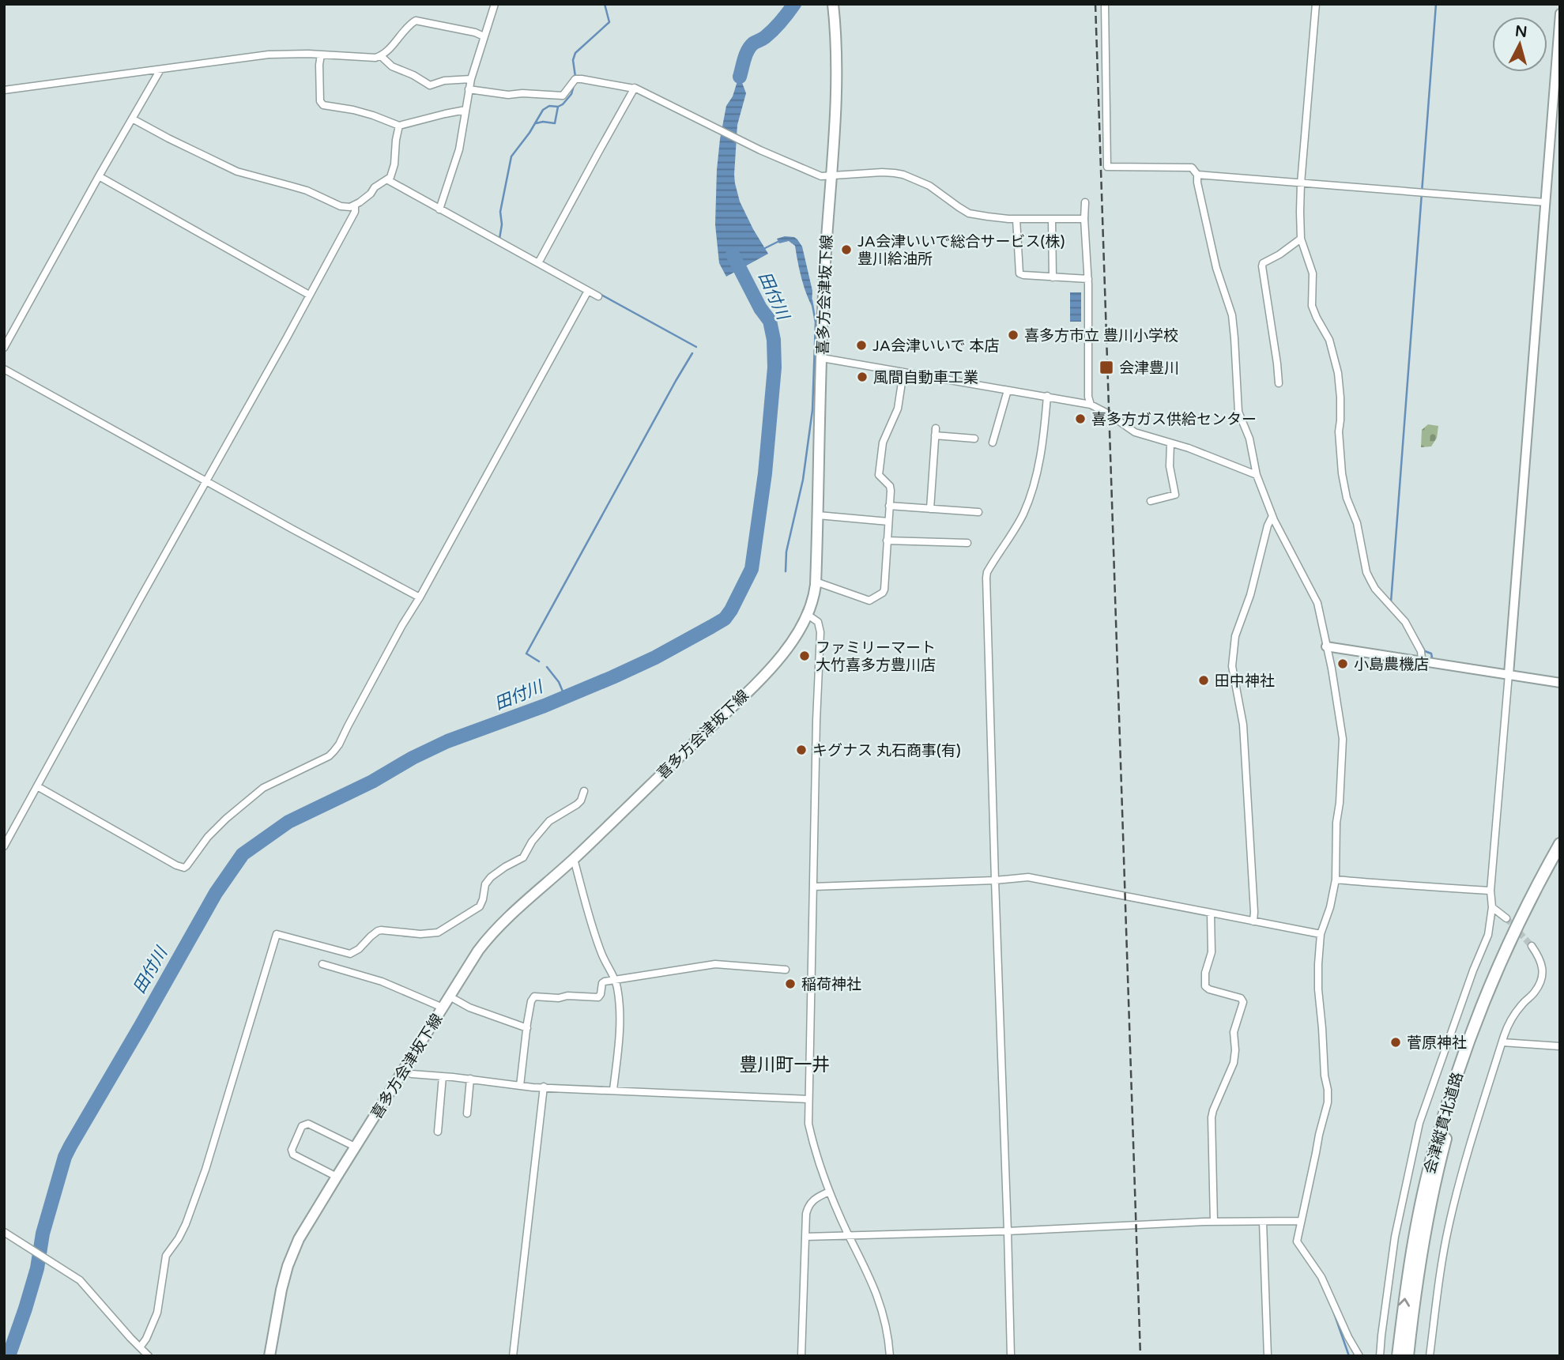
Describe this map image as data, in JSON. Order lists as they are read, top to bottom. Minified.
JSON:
{"streets":{"highway":["会津縦貫北道路"],"main road":["喜多方会津坂下線"]},"districts":["豊川町一井"],"water":["田付川"],"places":{"other":["JA会津いいで総合サービス(株) 豊川給油所","喜多方市立 豊川小学校","JA会津いいで 本店","風間自動車工業","喜多方ガス供給センター","ファミリーマート 大竹喜多方豊川店","小島農機店","田中神社","キグナス 丸石商事(有)","稲荷神社","菅原神社"],"transit":["会津豊川"]},"north":"top"}
